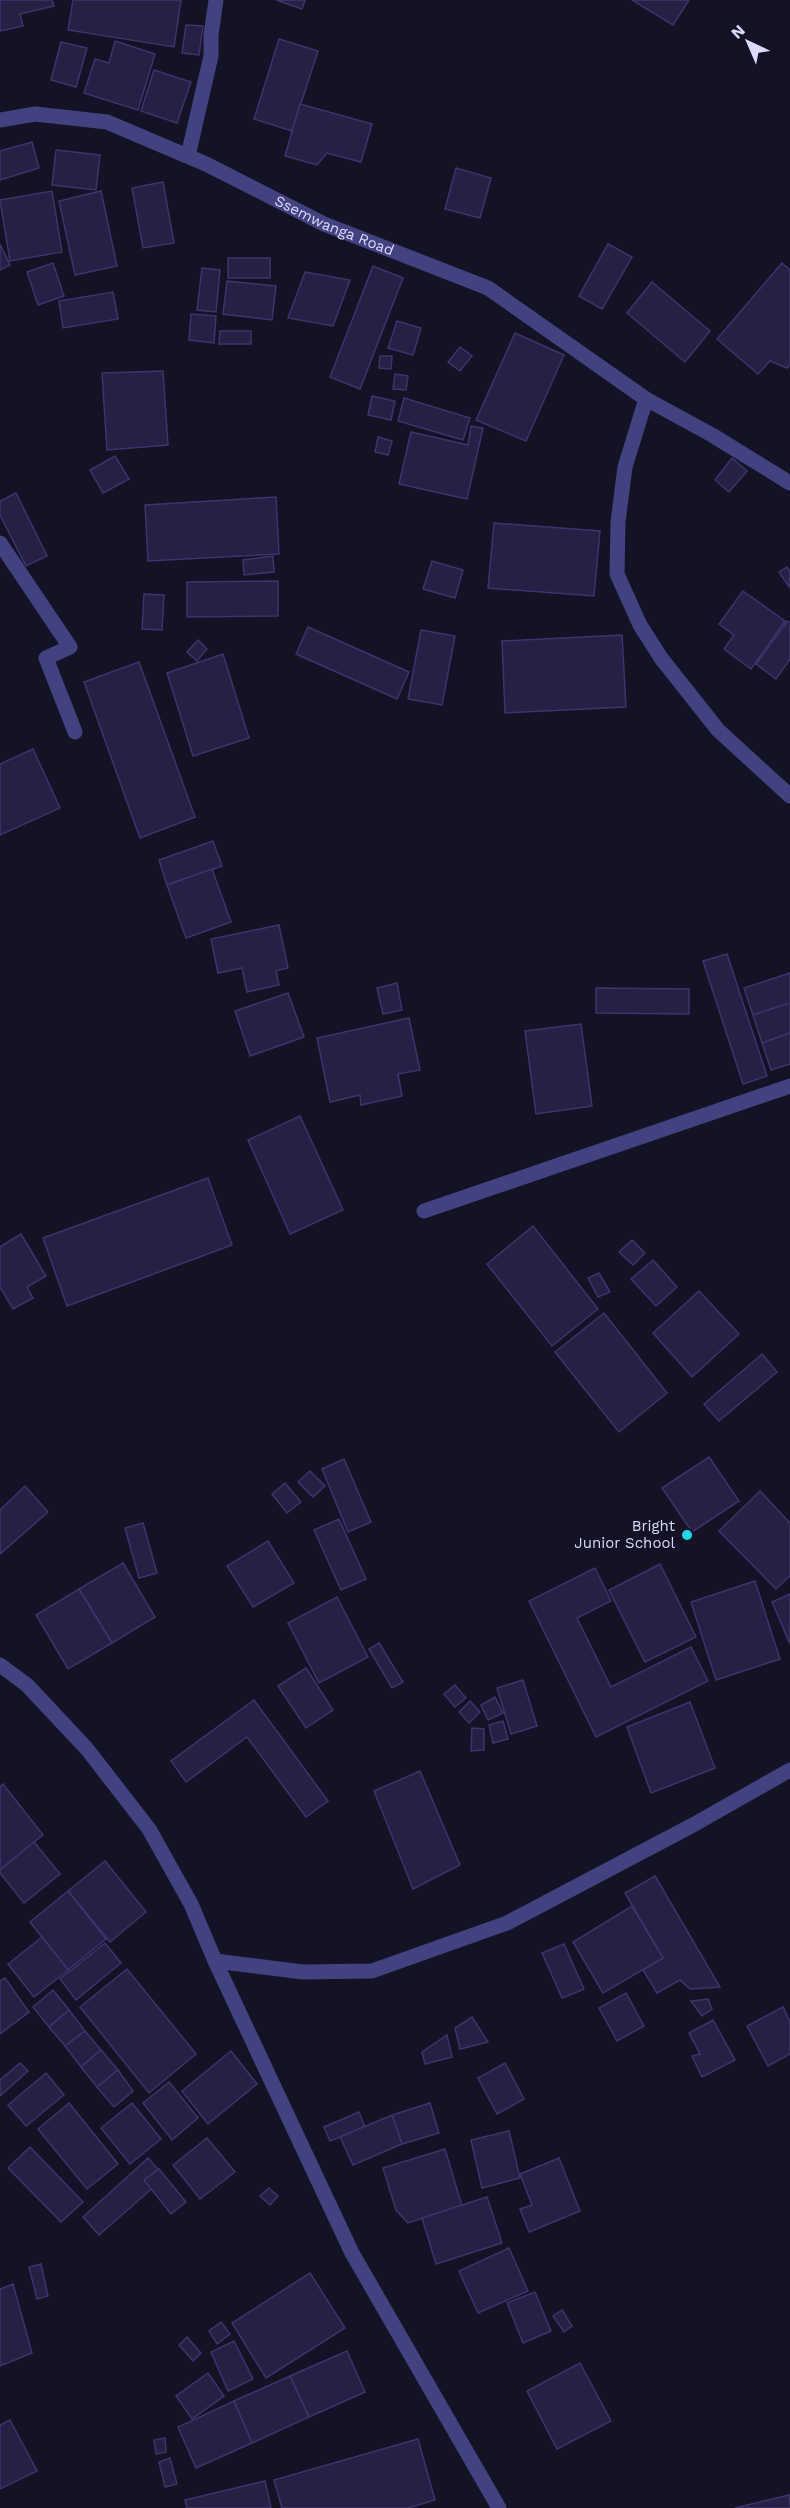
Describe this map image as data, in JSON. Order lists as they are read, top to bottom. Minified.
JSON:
{"streets":{"street":["Ssemwanga Road"]},"places":["Bright Junior School"],"north":"top left"}
